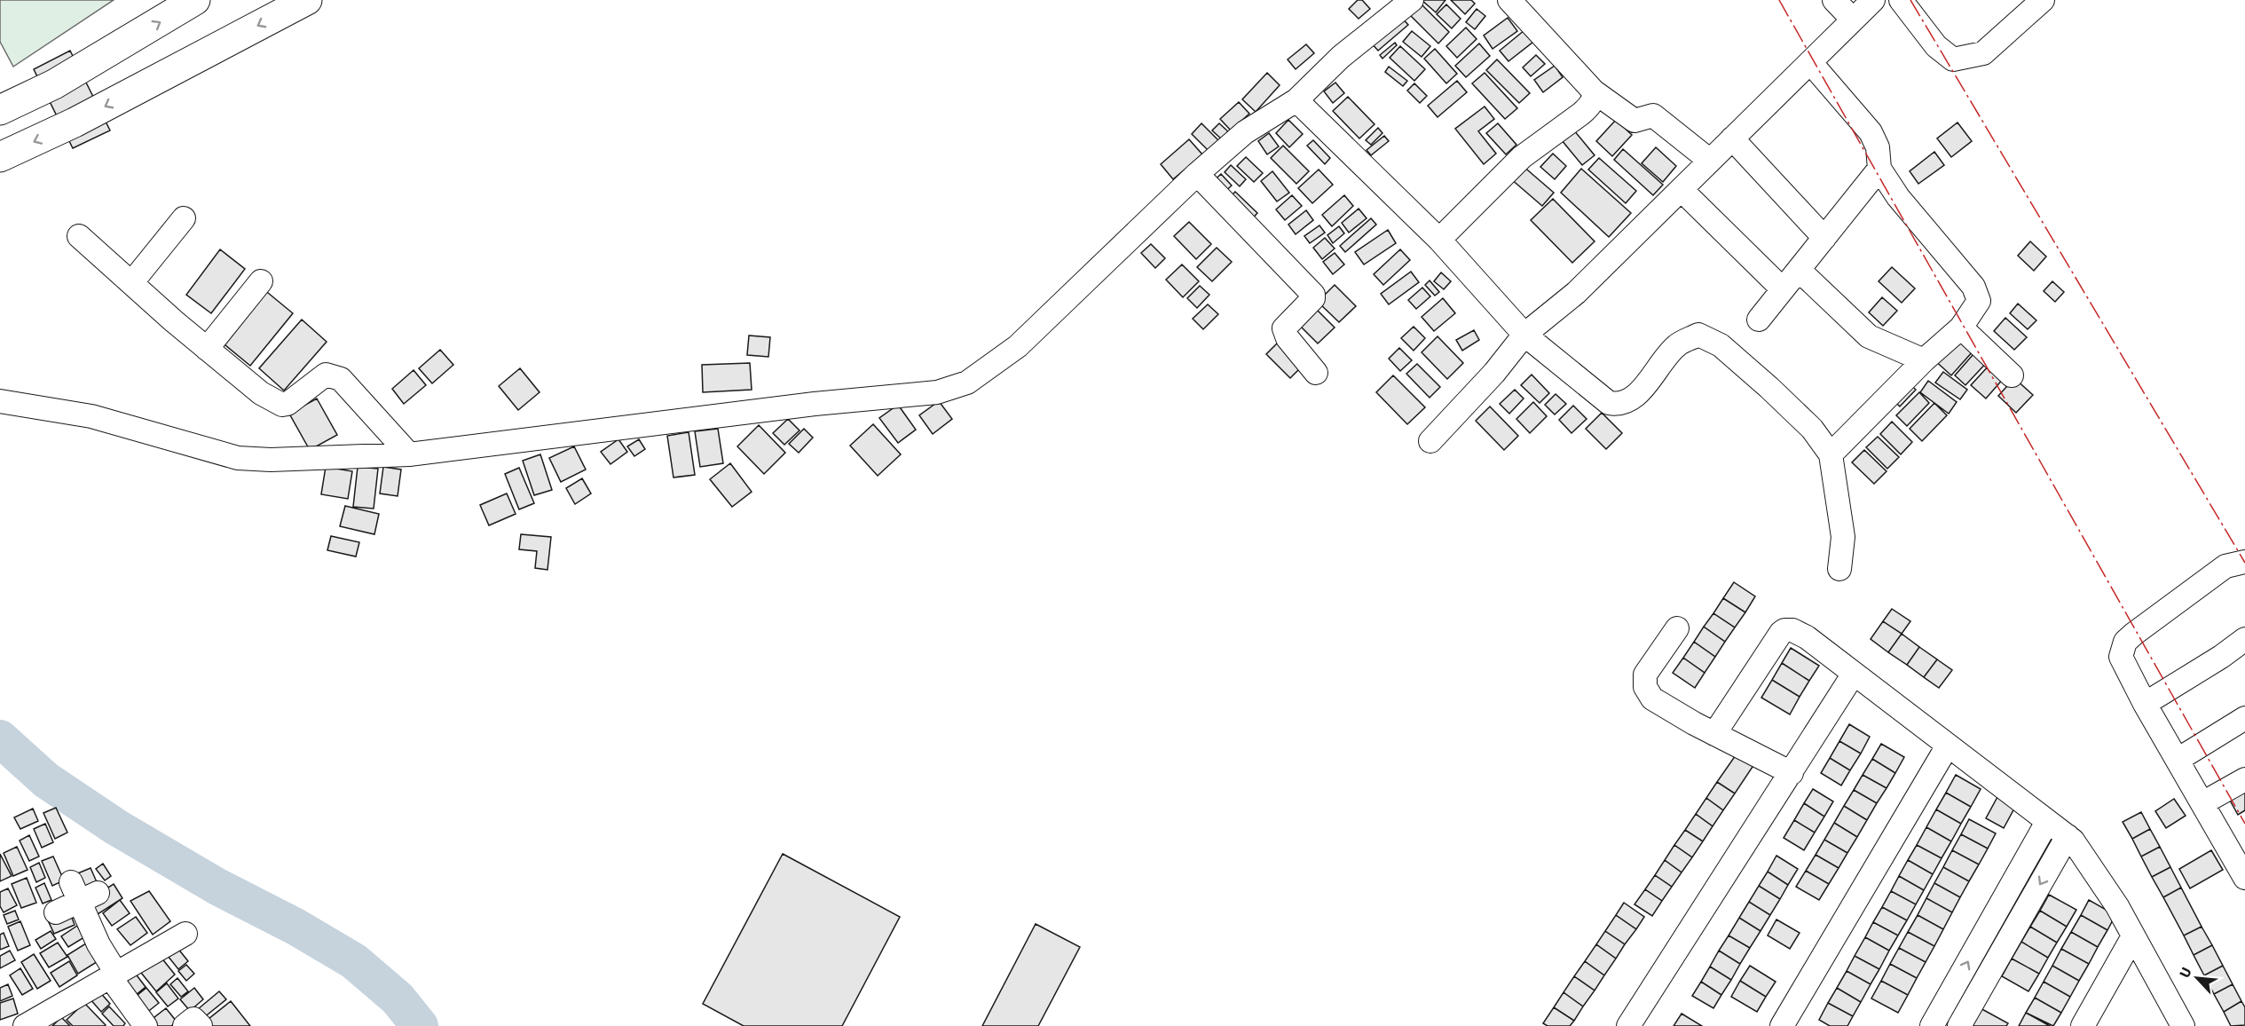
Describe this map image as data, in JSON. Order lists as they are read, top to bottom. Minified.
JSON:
{"north":"top left"}
